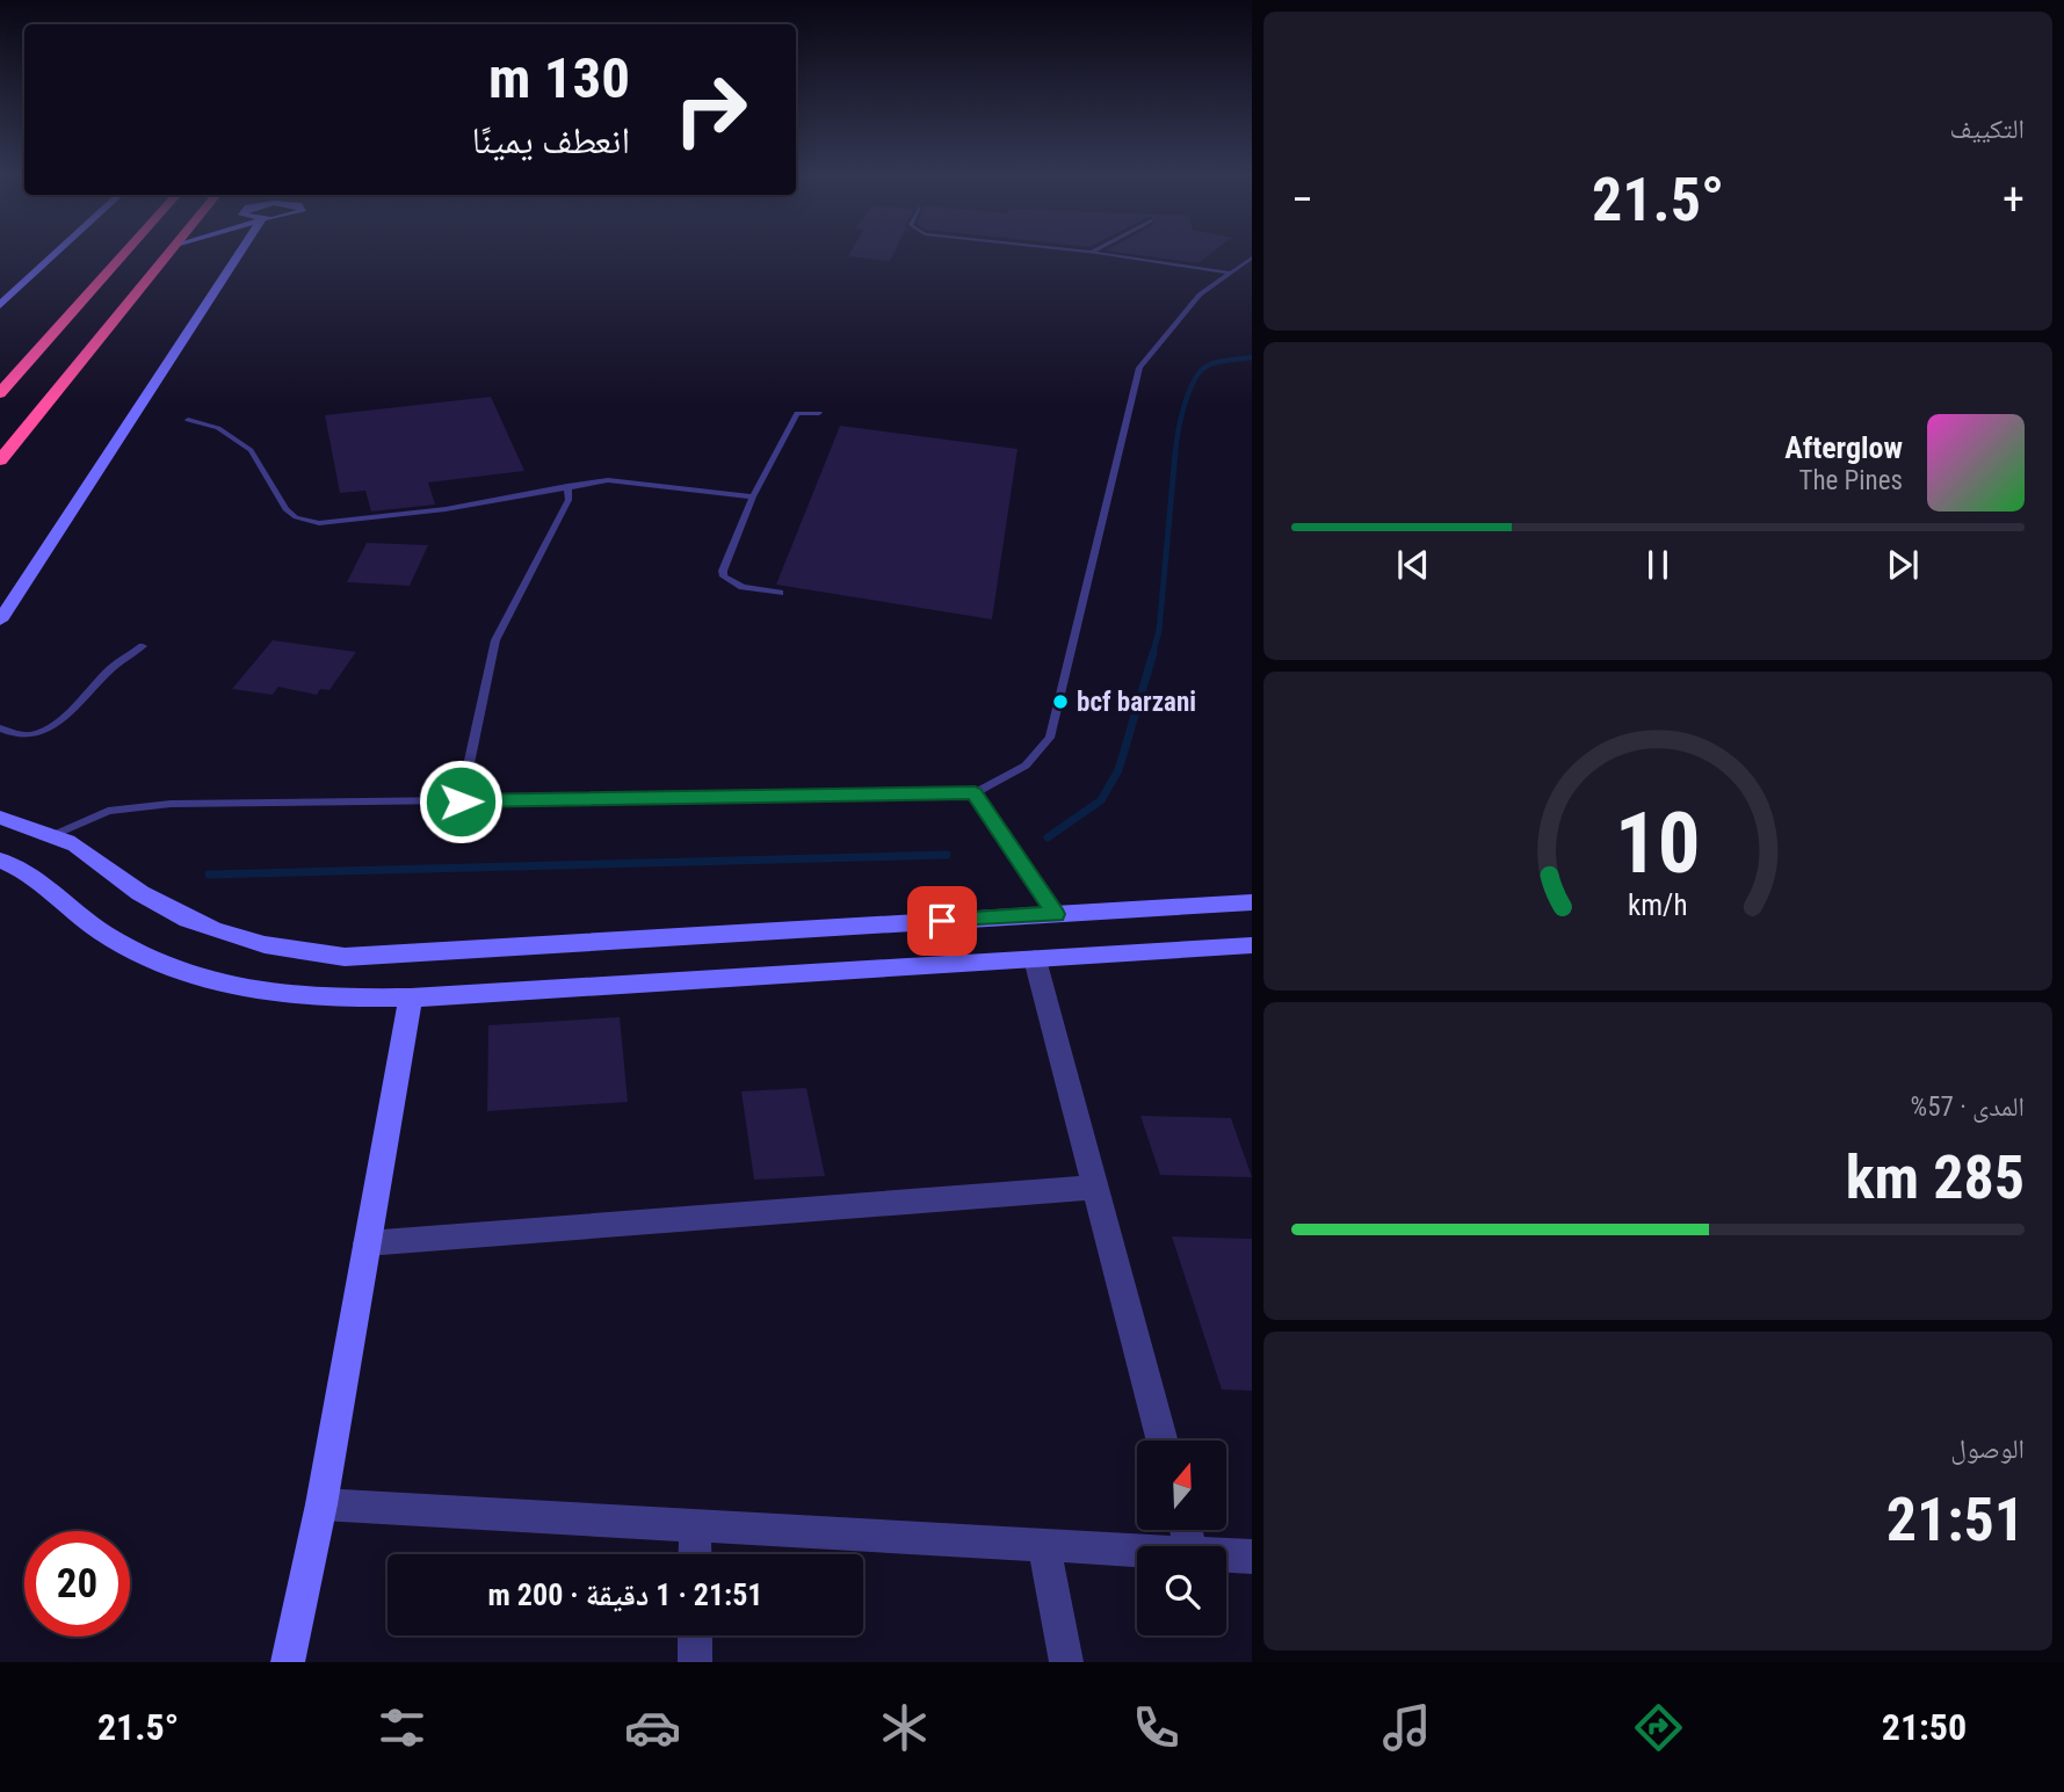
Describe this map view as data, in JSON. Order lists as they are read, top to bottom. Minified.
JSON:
{"places":["bcf barzani"],"north":"top","page":{"tile":["التكييف",["المدى · 57%","285 km"],["الوصول","21:51"]],"turn":["130 m","انعطف يمينًا"],"heat":["−","21.5°","+"],"song":["Afterglow","The Pines"],"limit":"20","trip":"21:51 · 1 دقيقة · 200 m","tabs":["21:50","21.5°"],"gauge":["10","km/h"]}}
